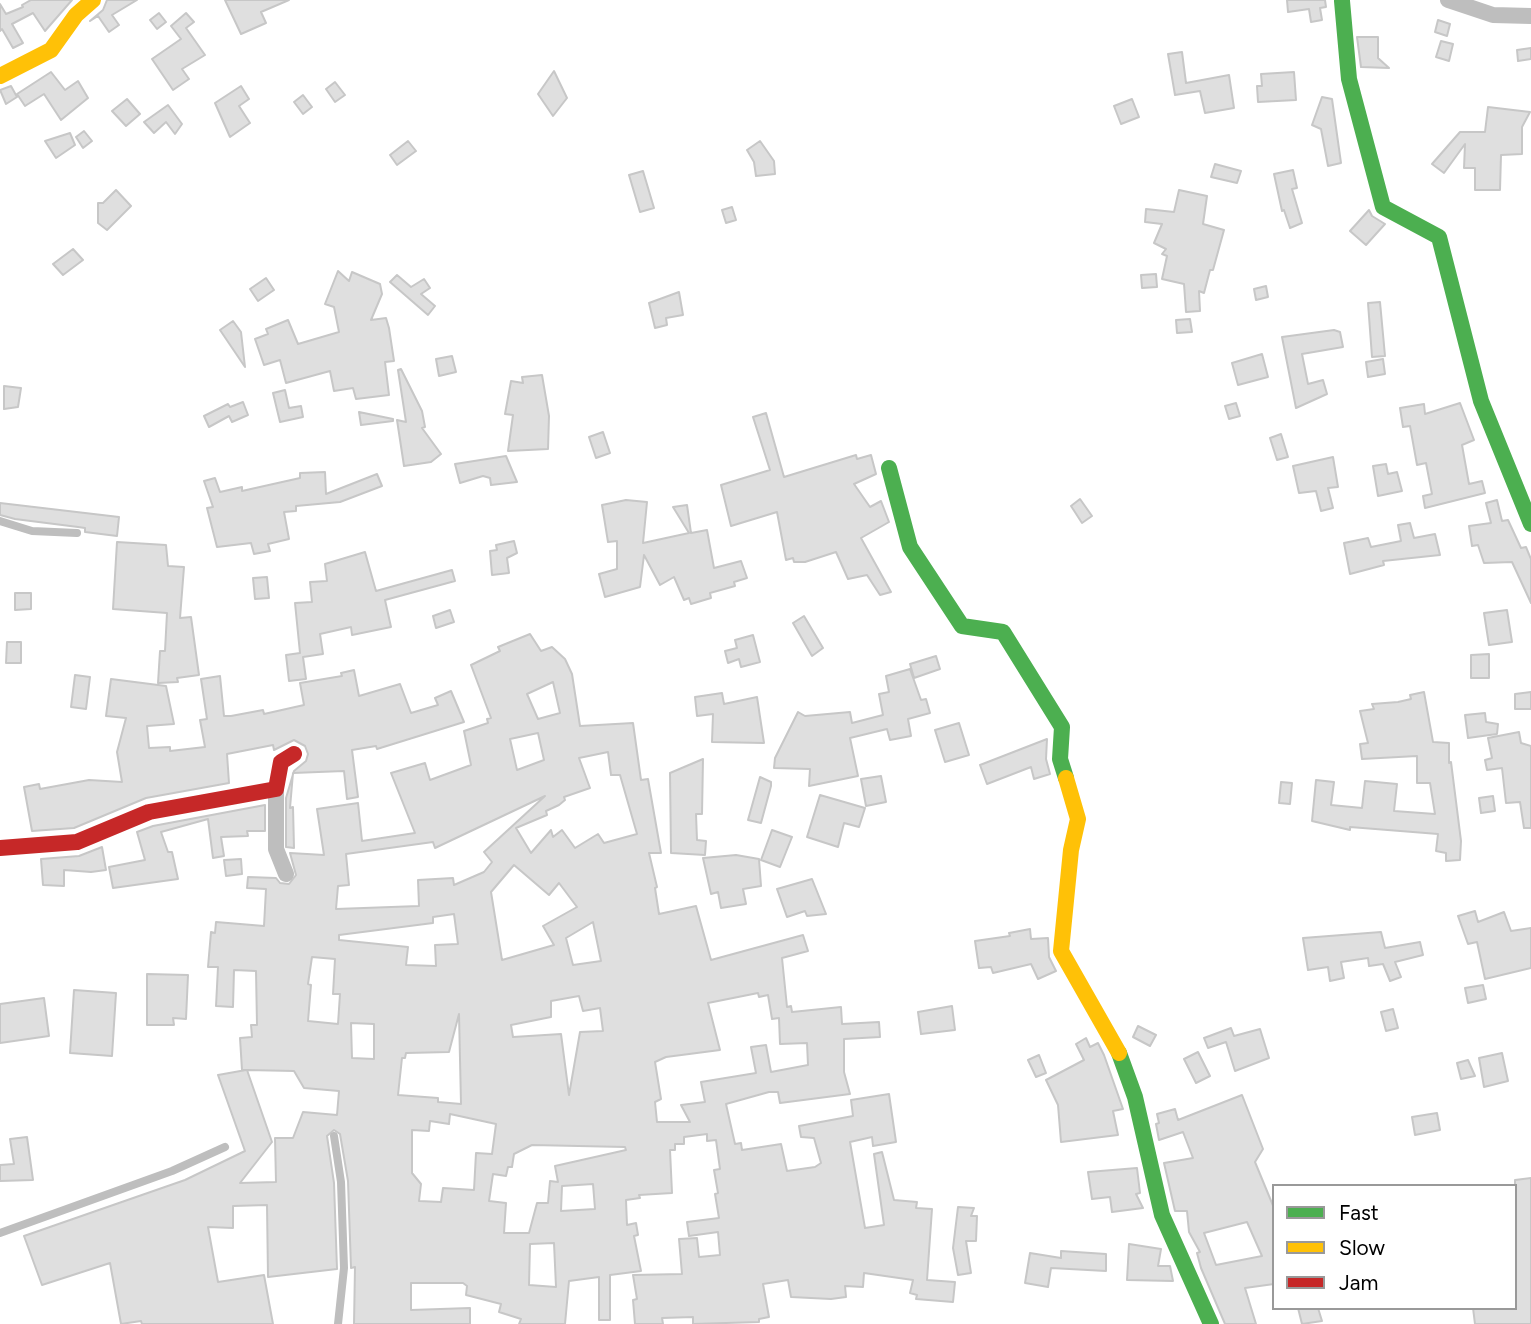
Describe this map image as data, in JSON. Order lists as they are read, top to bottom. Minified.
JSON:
{"legend":["Fast","Slow","Jam"]}
